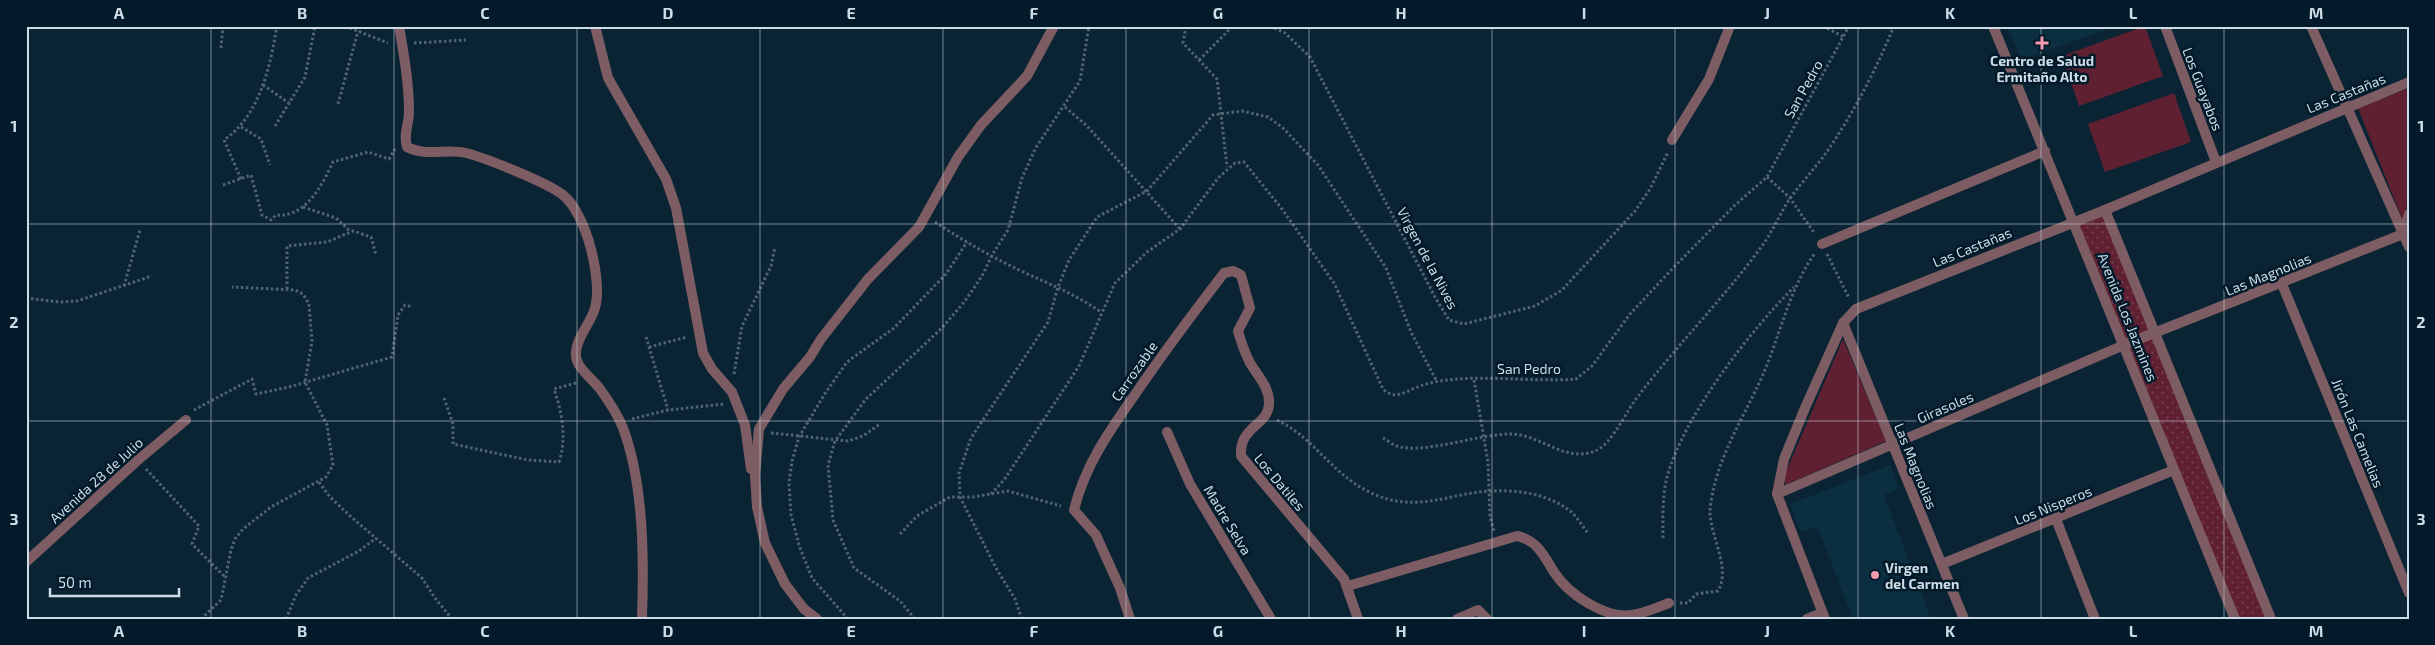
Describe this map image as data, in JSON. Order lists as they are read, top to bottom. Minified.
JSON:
{"streets":{"street":["Los Guayabos","Las Castañas","Las Magnolias","Avenida Los Jazmines","Carrozable","Girasoles","Jirón Las Camelias","Avenida 28 de Julio","Los Datiles","Los Nisperos","Madre Selva"],"path":["San Pedro","Virgen de la Nives"]},"crossings":[["Los Guayabos","Las Castañas"],["Las Castañas","Las Magnolias"],["Las Castañas","Avenida Los Jazmines"],["Las Castañas","Girasoles"],["Las Magnolias","Avenida Los Jazmines"],["Las Magnolias","Girasoles"],["Las Magnolias","Jirón Las Camelias"],["Las Magnolias","Los Nisperos"],["Avenida Los Jazmines","Girasoles"],["Avenida Los Jazmines","Los Nisperos"],["Carrozable","Los Datiles"]],"places":{"health":["Centro de Salud Ermitaño Alto"],"other":["Virgen del Carmen"]},"scale_bar":"50 m","grid":{"columns":["A","B","C","D","E","F","G","H","I","J","K","L","M"],"rows":["1","2","3"]}}
